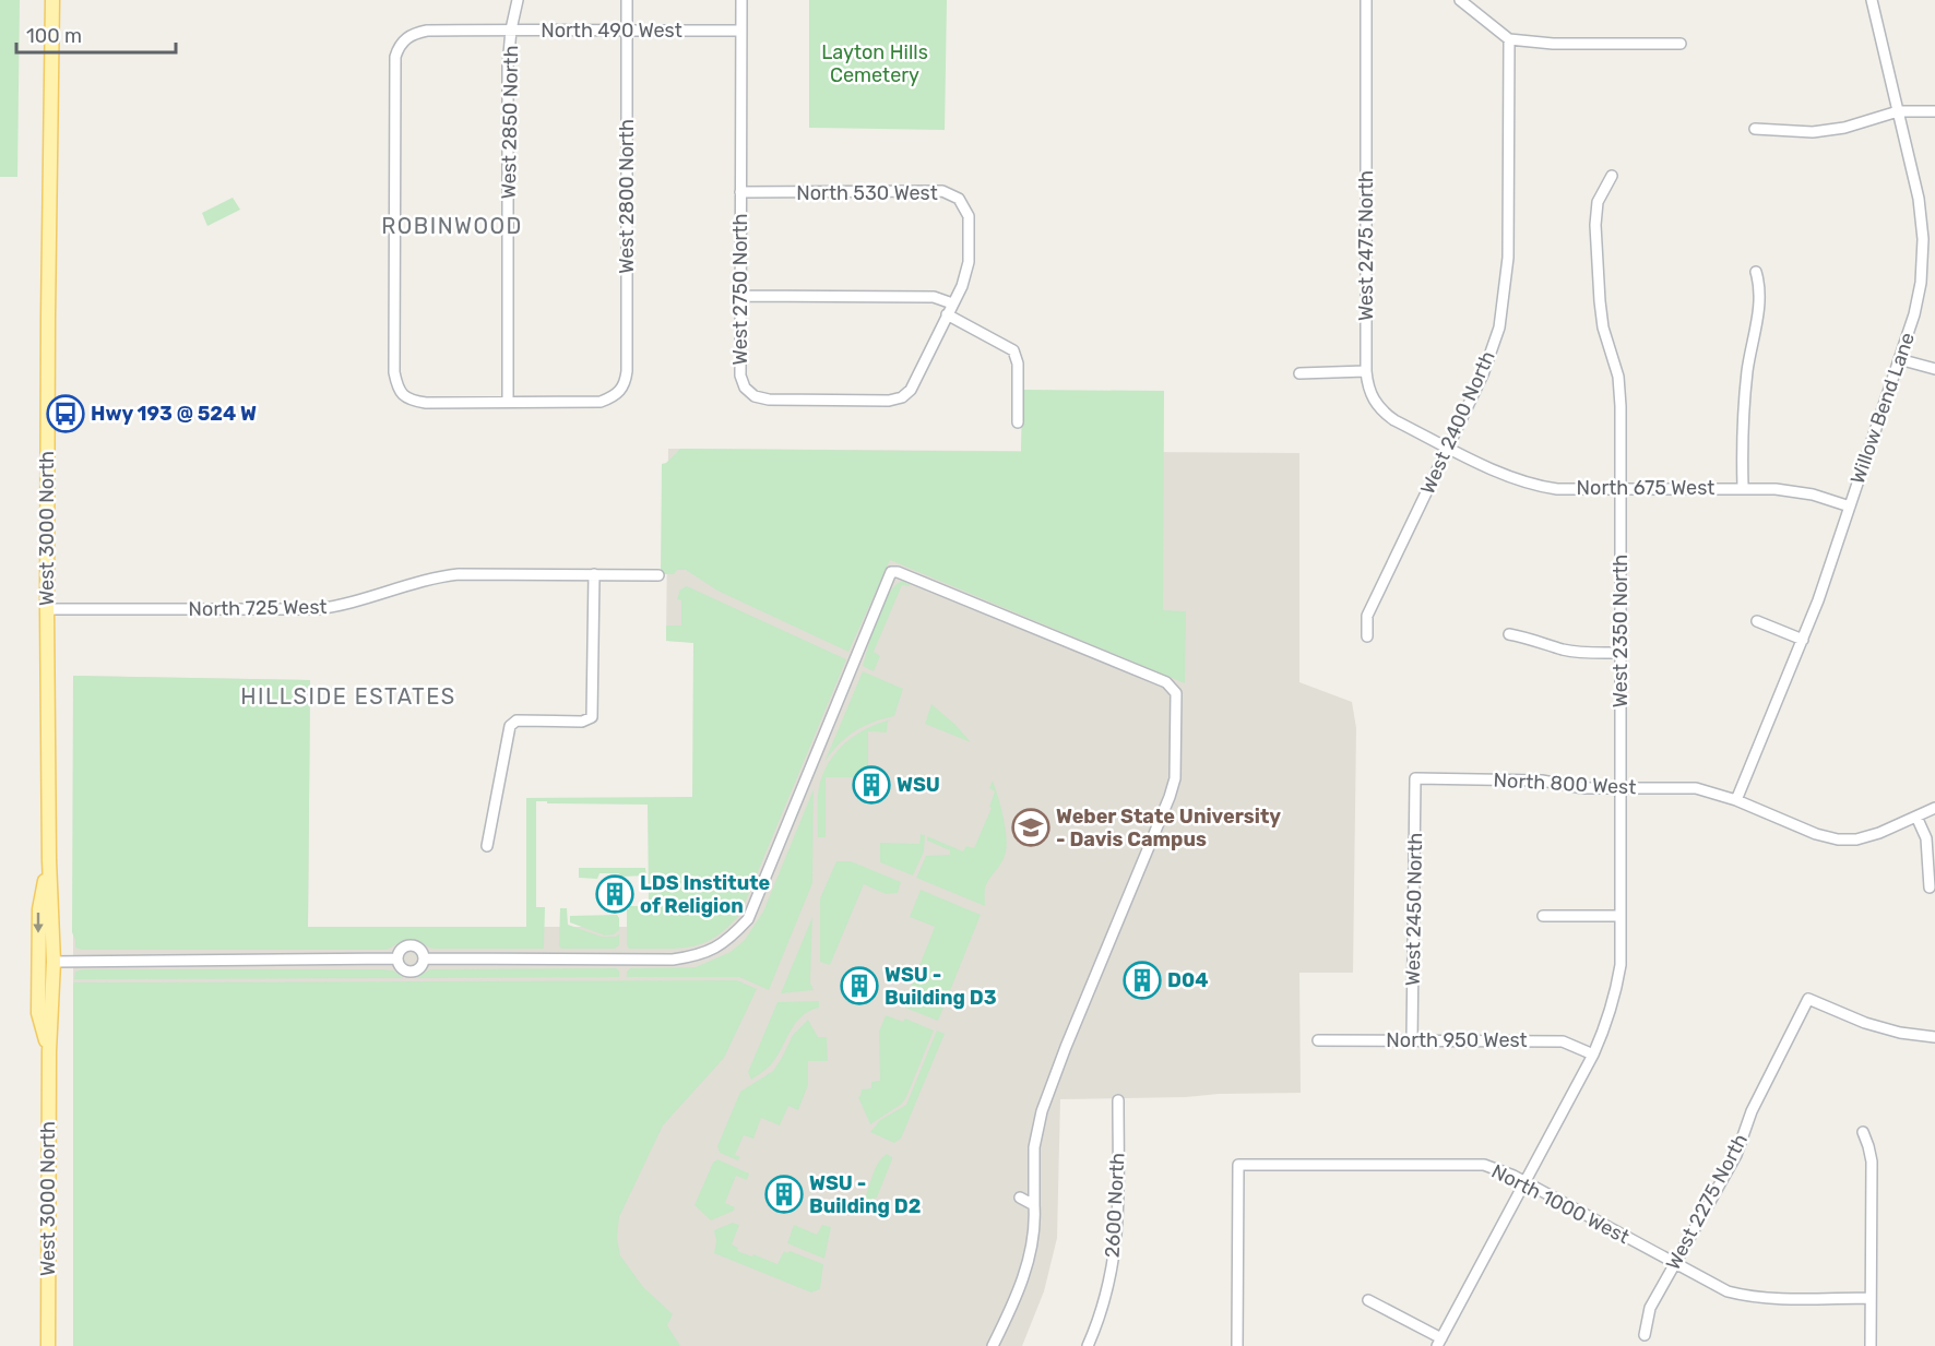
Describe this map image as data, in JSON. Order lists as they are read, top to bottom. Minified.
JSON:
{"streets":{"main road":["West 3000 North"],"street":["North 490 West","West 2850 North","North 530 West","West 2800 North","West 2475 North","West 2750 North","Willow Bend Lane","West 2400 North","North 675 West","North 725 West","West 2350 North","North 800 West","West 2450 North","North 950 West","West 2275 North","North 1000 West","2600 North"]},"crossings":[["North 490 West","West 2850 North"],["North 490 West","West 2800 North"],["North 490 West","West 2750 North"],["West 2850 North","West 2800 North"],["North 530 West","West 2750 North"],["West 2475 North","West 2400 North"],["West 2475 North","North 675 West"],["Willow Bend Lane","North 675 West"],["Willow Bend Lane","North 800 West"],["West 2400 North","North 675 West"],["North 675 West","West 2350 North"],["West 3000 North","North 725 West"],["West 2350 North","North 800 West"],["West 2350 North","North 950 West"],["West 2350 North","North 1000 West"],["North 800 West","West 2450 North"],["West 2450 North","North 950 West"],["West 2275 North","North 1000 West"]],"districts":["ROBINWOOD","HILLSIDE ESTATES"],"parks":["Layton Hills Cemetery"],"places":{"bus stop":["Hwy 193 @ 524 W"],"building":["WSU","LDS Institute of Religion","D04","WSU - Building D3","WSU - Building D2"],"school or university":["Weber State University - Davis Campus"]},"scale_bar":"100 m"}
